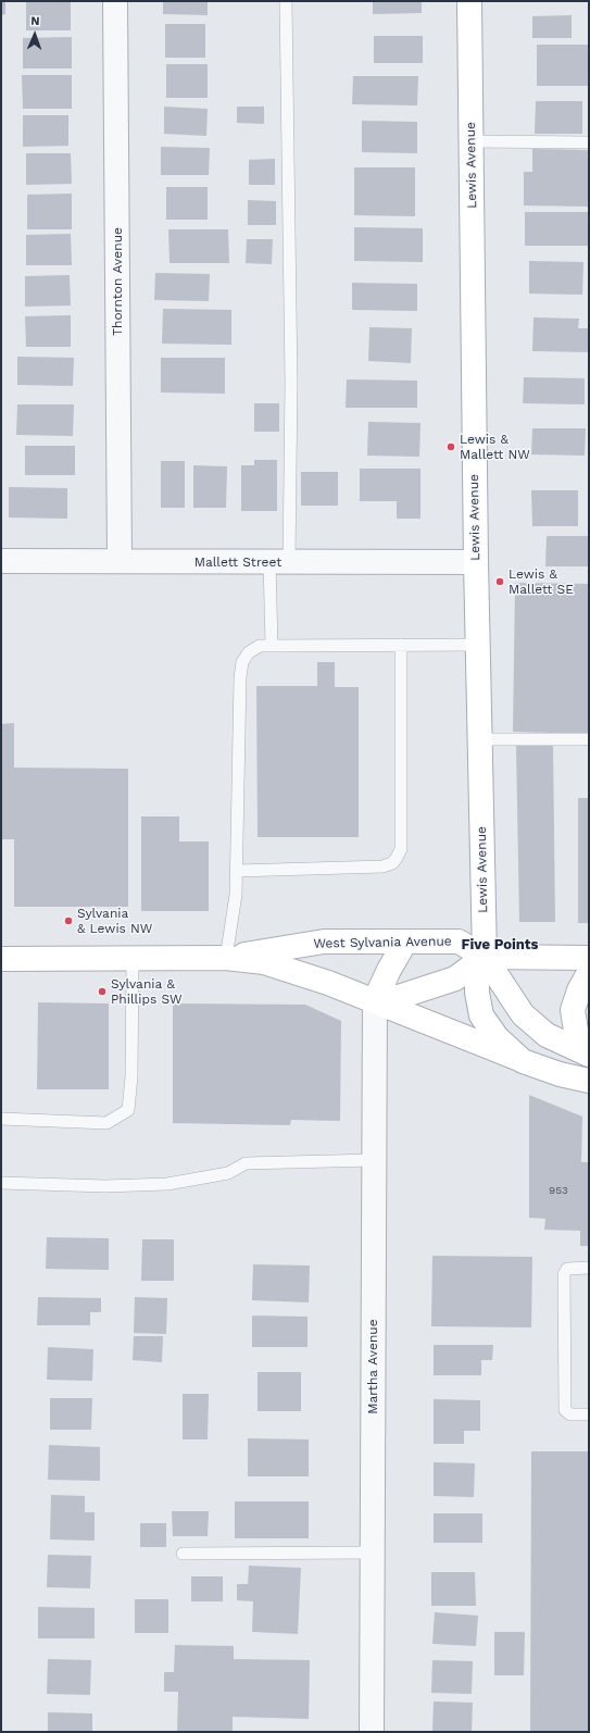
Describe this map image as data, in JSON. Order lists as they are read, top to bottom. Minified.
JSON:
{"streets":{"main road":["Lewis Avenue","West Sylvania Avenue"],"street":["Thornton Avenue","Mallett Street","Martha Avenue"]},"crossings":[["Lewis Avenue","Mallett Street"],["Lewis Avenue","West Sylvania Avenue"],["Thornton Avenue","Mallett Street"],["West Sylvania Avenue","Martha Avenue"]],"districts":["Five Points"],"places":["Lewis & Mallett NW","Lewis & Mallett SE","Sylvania & Lewis NW","Sylvania & Phillips SW"],"house_numbers":["953"],"north":"top"}
